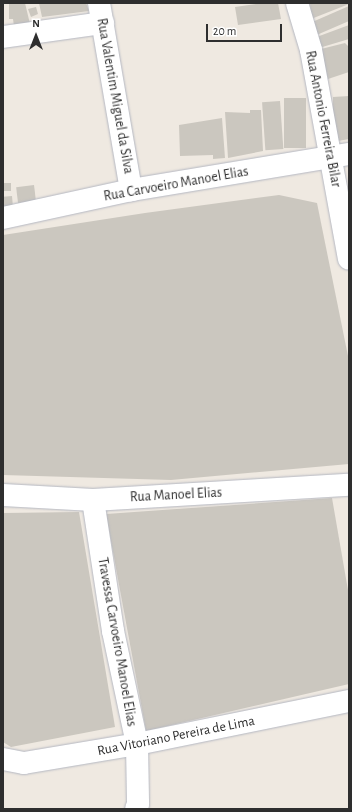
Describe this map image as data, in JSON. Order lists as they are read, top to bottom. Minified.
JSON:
{"streets":{"street":["Rua Valentim Miguel da Silva","Rua Antonio Ferreira Bilar","Rua Carvoeiro Manoel Elias","Rua Manoel Elias","Travessa Carvoeiro Manoel Elias","Rua Vitoriano Pereira de Lima"]},"crossings":[["Rua Valentim Miguel da Silva","Rua Carvoeiro Manoel Elias"],["Rua Antonio Ferreira Bilar","Rua Carvoeiro Manoel Elias"],["Rua Manoel Elias","Travessa Carvoeiro Manoel Elias"],["Travessa Carvoeiro Manoel Elias","Rua Vitoriano Pereira de Lima"]],"scale_bar":"20 m","north":"top"}
